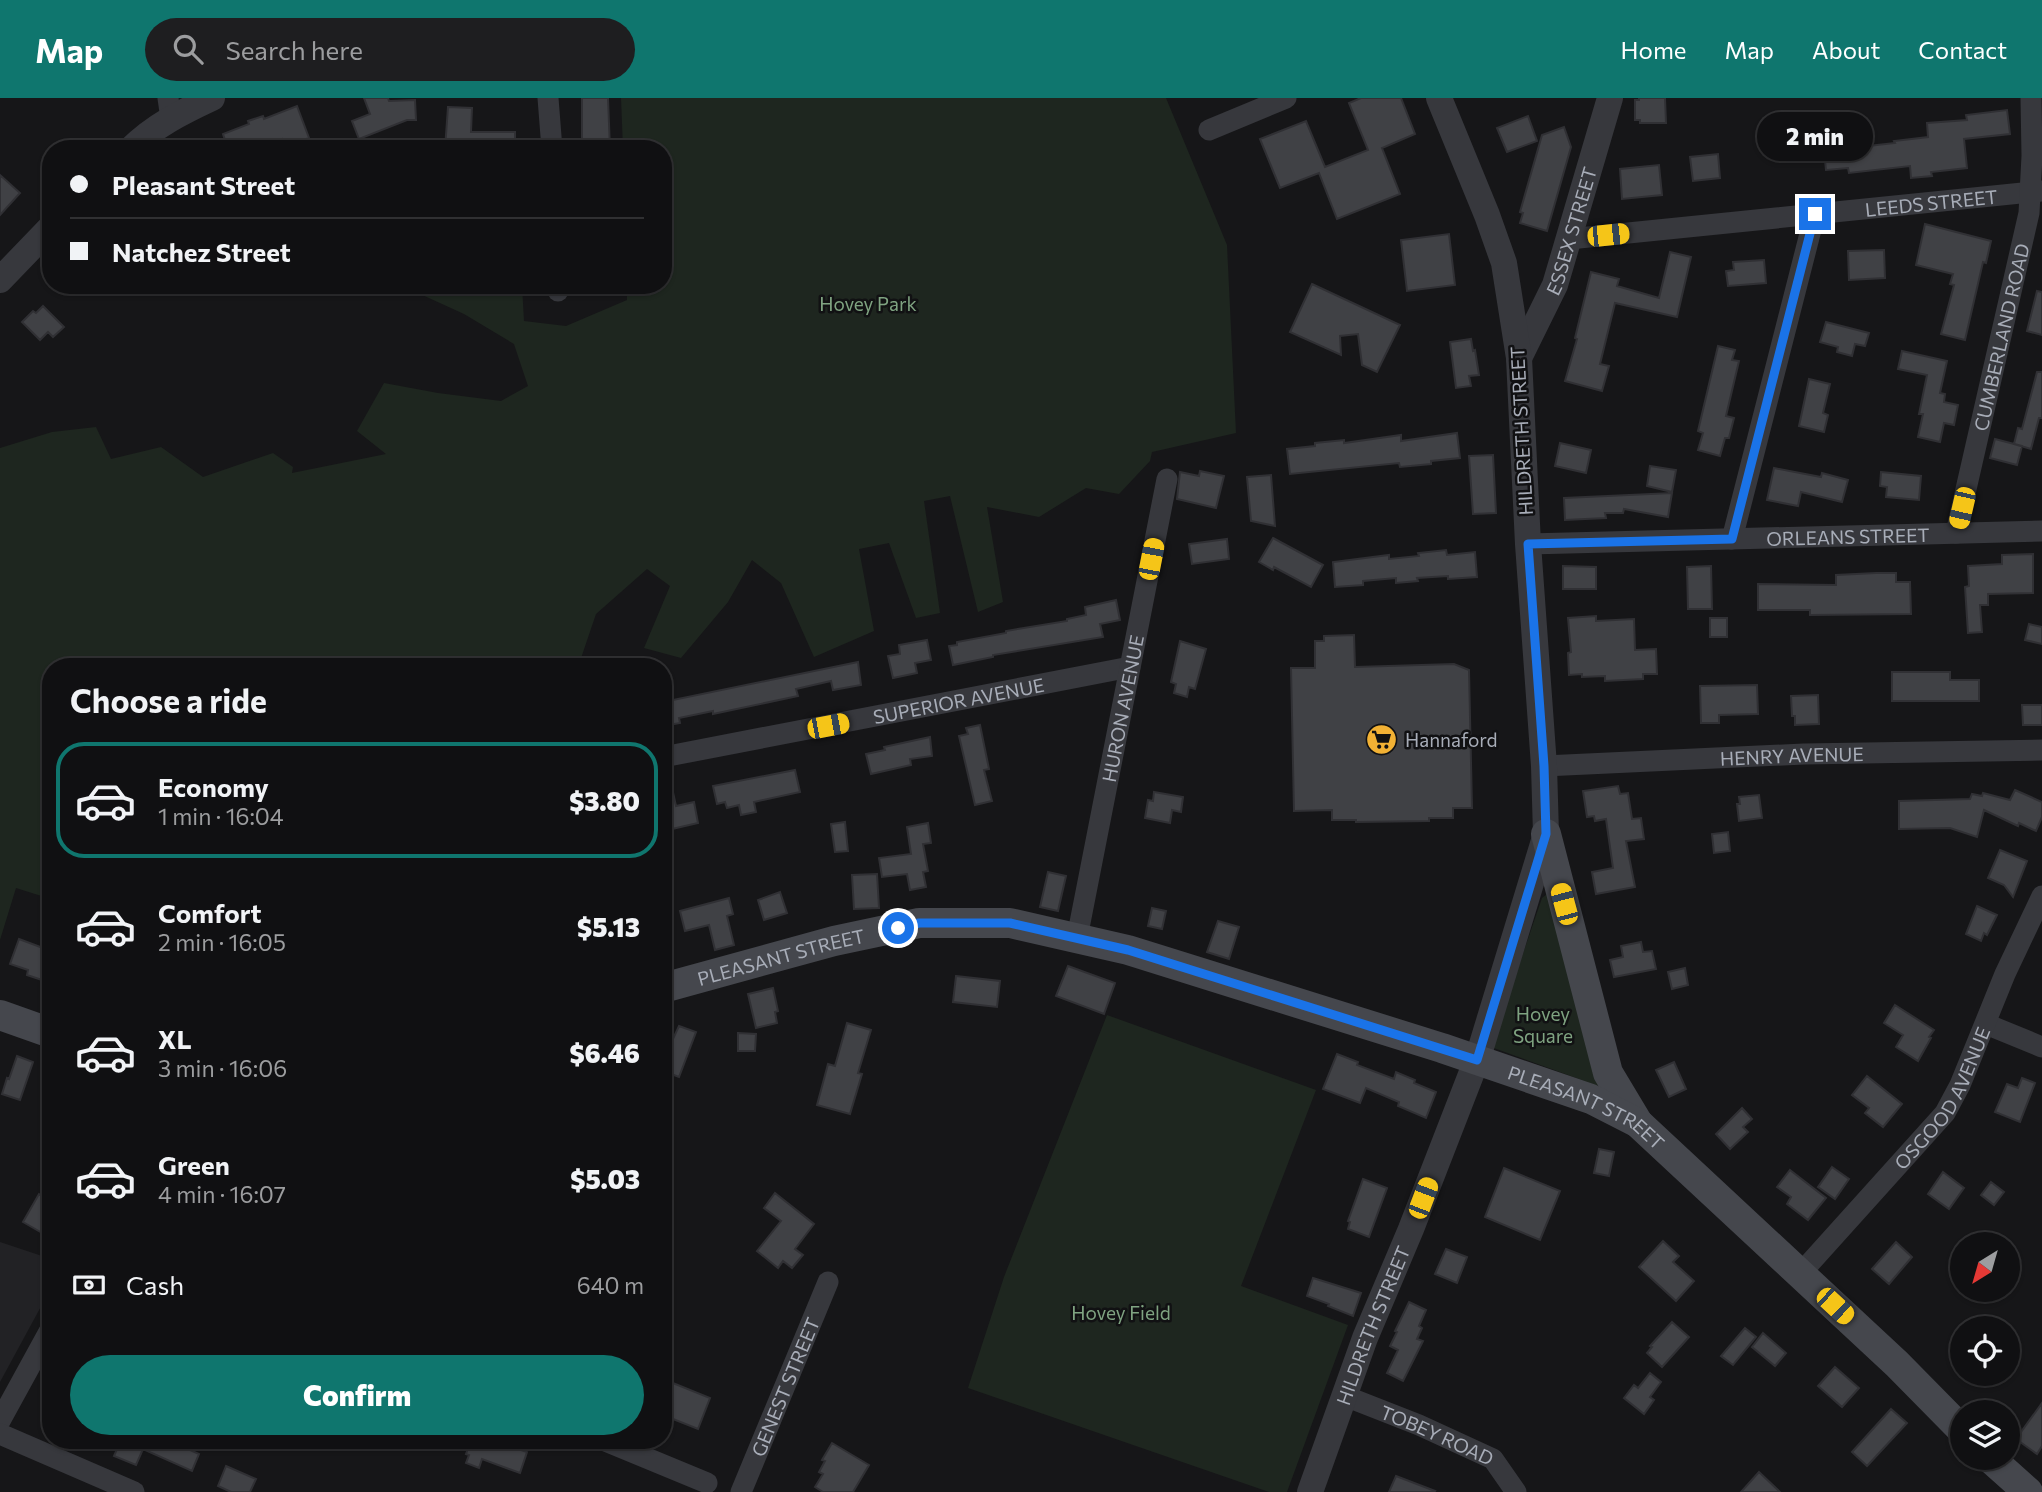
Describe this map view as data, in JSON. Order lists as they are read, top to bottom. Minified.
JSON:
{"streets":{"main road":["PLEASANT STREET"],"street":["LEEDS STREET","ESSEX STREET","CUMBERLAND ROAD","HILDRETH STREET","ORLEANS STREET","SUPERIOR AVENUE","HURON AVENUE","HENRY AVENUE","OSGOOD AVENUE","GENEST STREET","TOBEY ROAD"]},"crossings":[["LEEDS STREET","ESSEX STREET"],["LEEDS STREET","CUMBERLAND ROAD"],["ESSEX STREET","HILDRETH STREET"],["CUMBERLAND ROAD","ORLEANS STREET"],["HILDRETH STREET","ORLEANS STREET"],["HILDRETH STREET","HENRY AVENUE"],["HILDRETH STREET","PLEASANT STREET"],["HILDRETH STREET","TOBEY ROAD"],["SUPERIOR AVENUE","HURON AVENUE"],["HURON AVENUE","PLEASANT STREET"],["PLEASANT STREET","OSGOOD AVENUE"]],"parks":["Hovey Park","Hovey Square","Hovey Field"],"places":{"supermarket":["Hannaford"]},"north":"bottom left","page":{"header":"Map","search":"Search here","nav":["Home","Map","About","Contact"],"bubble":"2 min","banner":["Pleasant Street","Natchez Street"],"heading":"Choose a ride","list":[{"name":"Economy","note":"1 min · 16:04","value":"$3.80"},{"name":"Comfort","note":"2 min · 16:05","value":"$5.13"},{"name":"XL","note":"3 min · 16:06","value":"$6.46"},{"name":"Green","note":"4 min · 16:07","value":"$5.03"}],"pay":["Cash","640 m"],"buttons":"Confirm"}}
